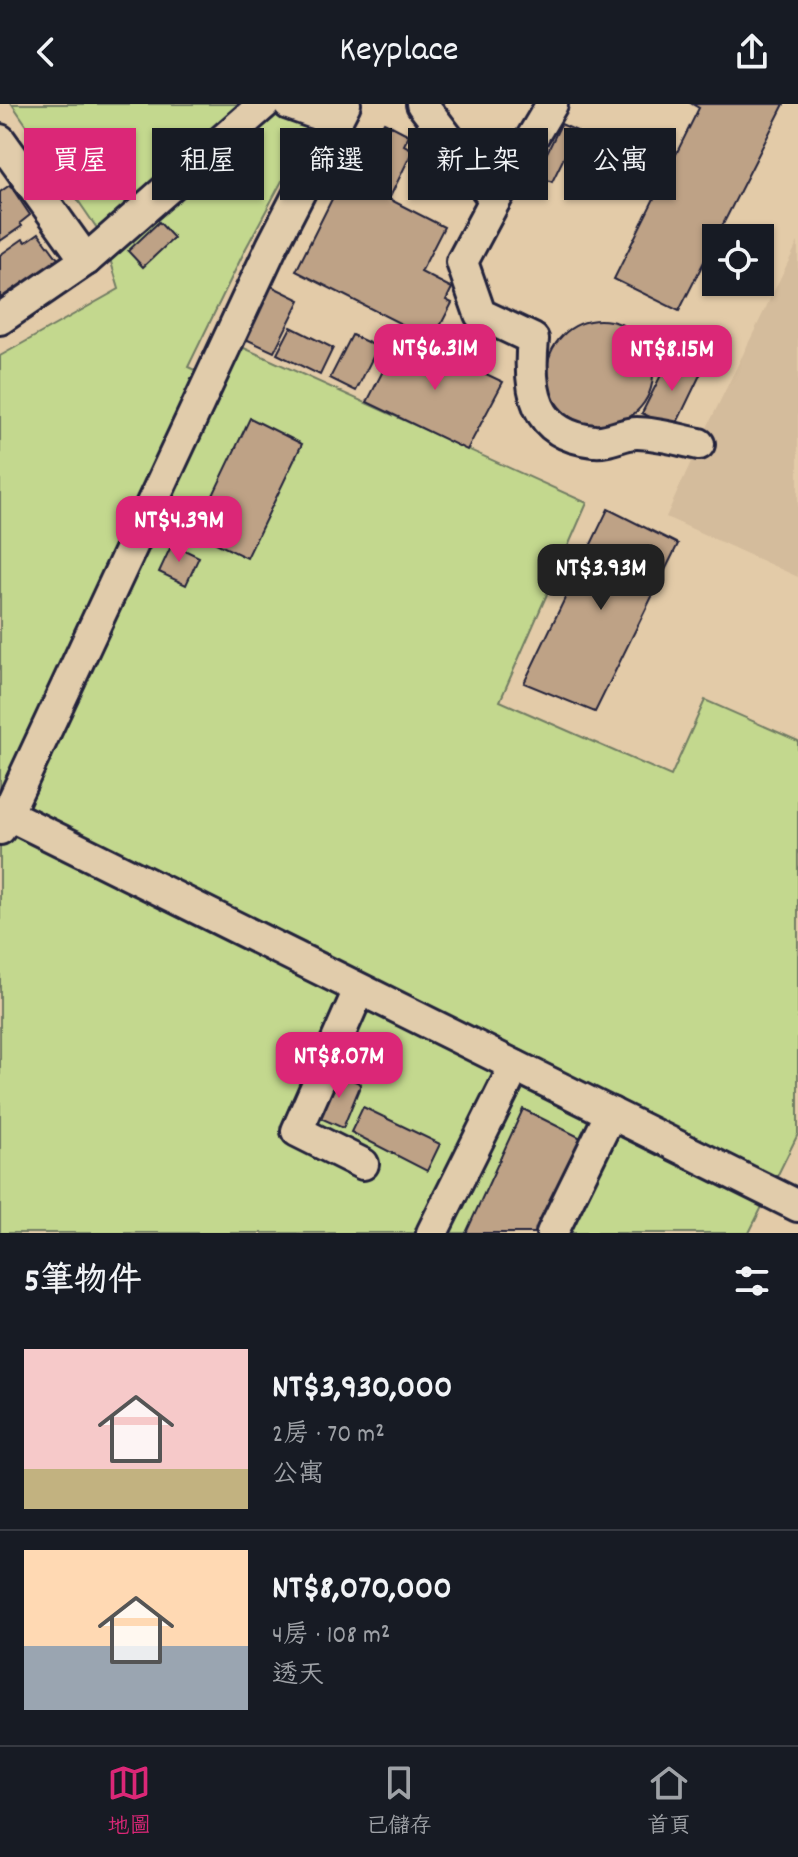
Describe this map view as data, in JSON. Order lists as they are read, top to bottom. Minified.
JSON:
{"page":{"header":"Keyplace","chip":["買屋","租屋","篩選","新上架","公寓"],"price":["NT$6.31M","NT$8.15M","NT$4.39M","NT$3.93M","NT$8.07M"],"heading":"5筆物件","list":[{"name":"NT$3,930,000","note":"2房 · 70 m² · 公寓"},{"name":"NT$8,070,000","note":"4房 · 108 m² · 透天"}],"tabs":["地圖","已儲存","首頁"]}}
